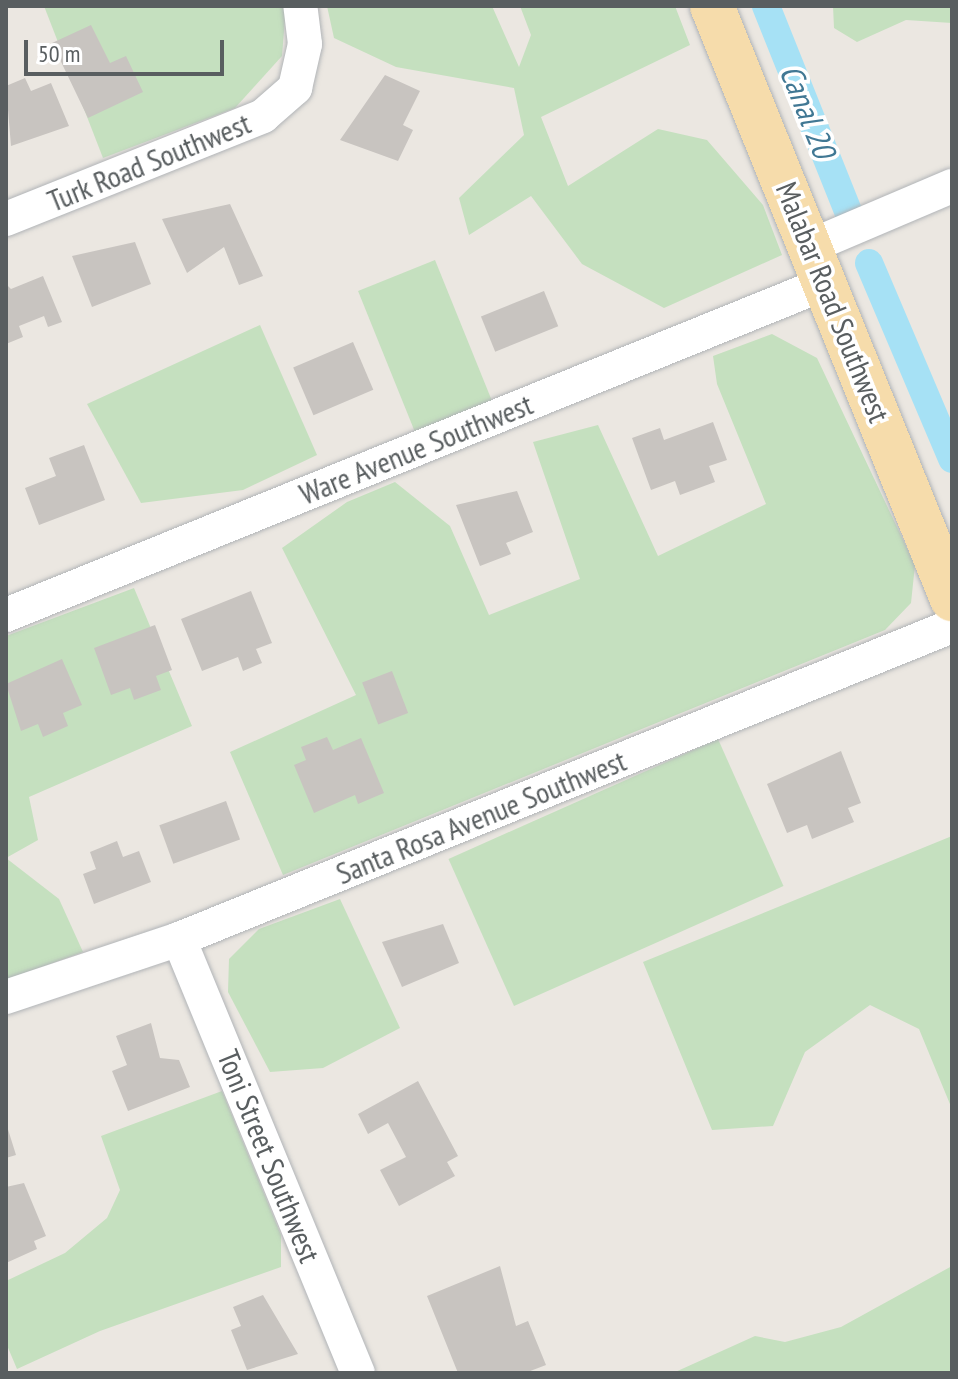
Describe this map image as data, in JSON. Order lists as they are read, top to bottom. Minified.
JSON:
{"streets":{"main road":["Malabar Road Southwest"],"street":["Turk Road Southwest","Ware Avenue Southwest","Santa Rosa Avenue Southwest","Toni Street Southwest"]},"crossings":[["Malabar Road Southwest","Ware Avenue Southwest"],["Santa Rosa Avenue Southwest","Toni Street Southwest"]],"water":["Canal 20"],"scale_bar":"50 m"}
